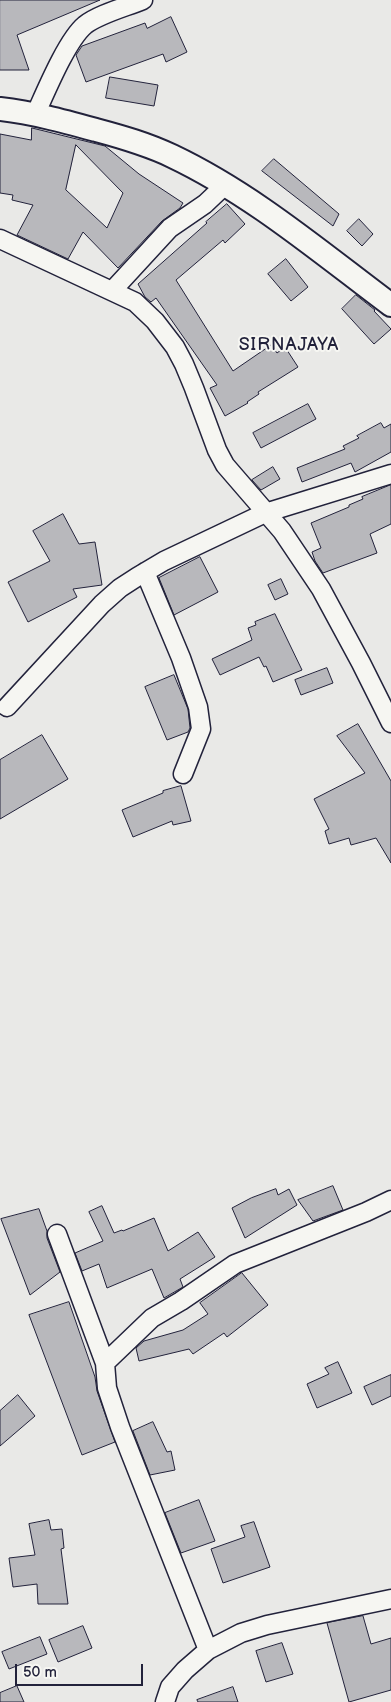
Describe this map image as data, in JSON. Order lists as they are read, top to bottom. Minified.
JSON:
{"districts":["SIRNAJAYA"],"scale_bar":"50 m"}
